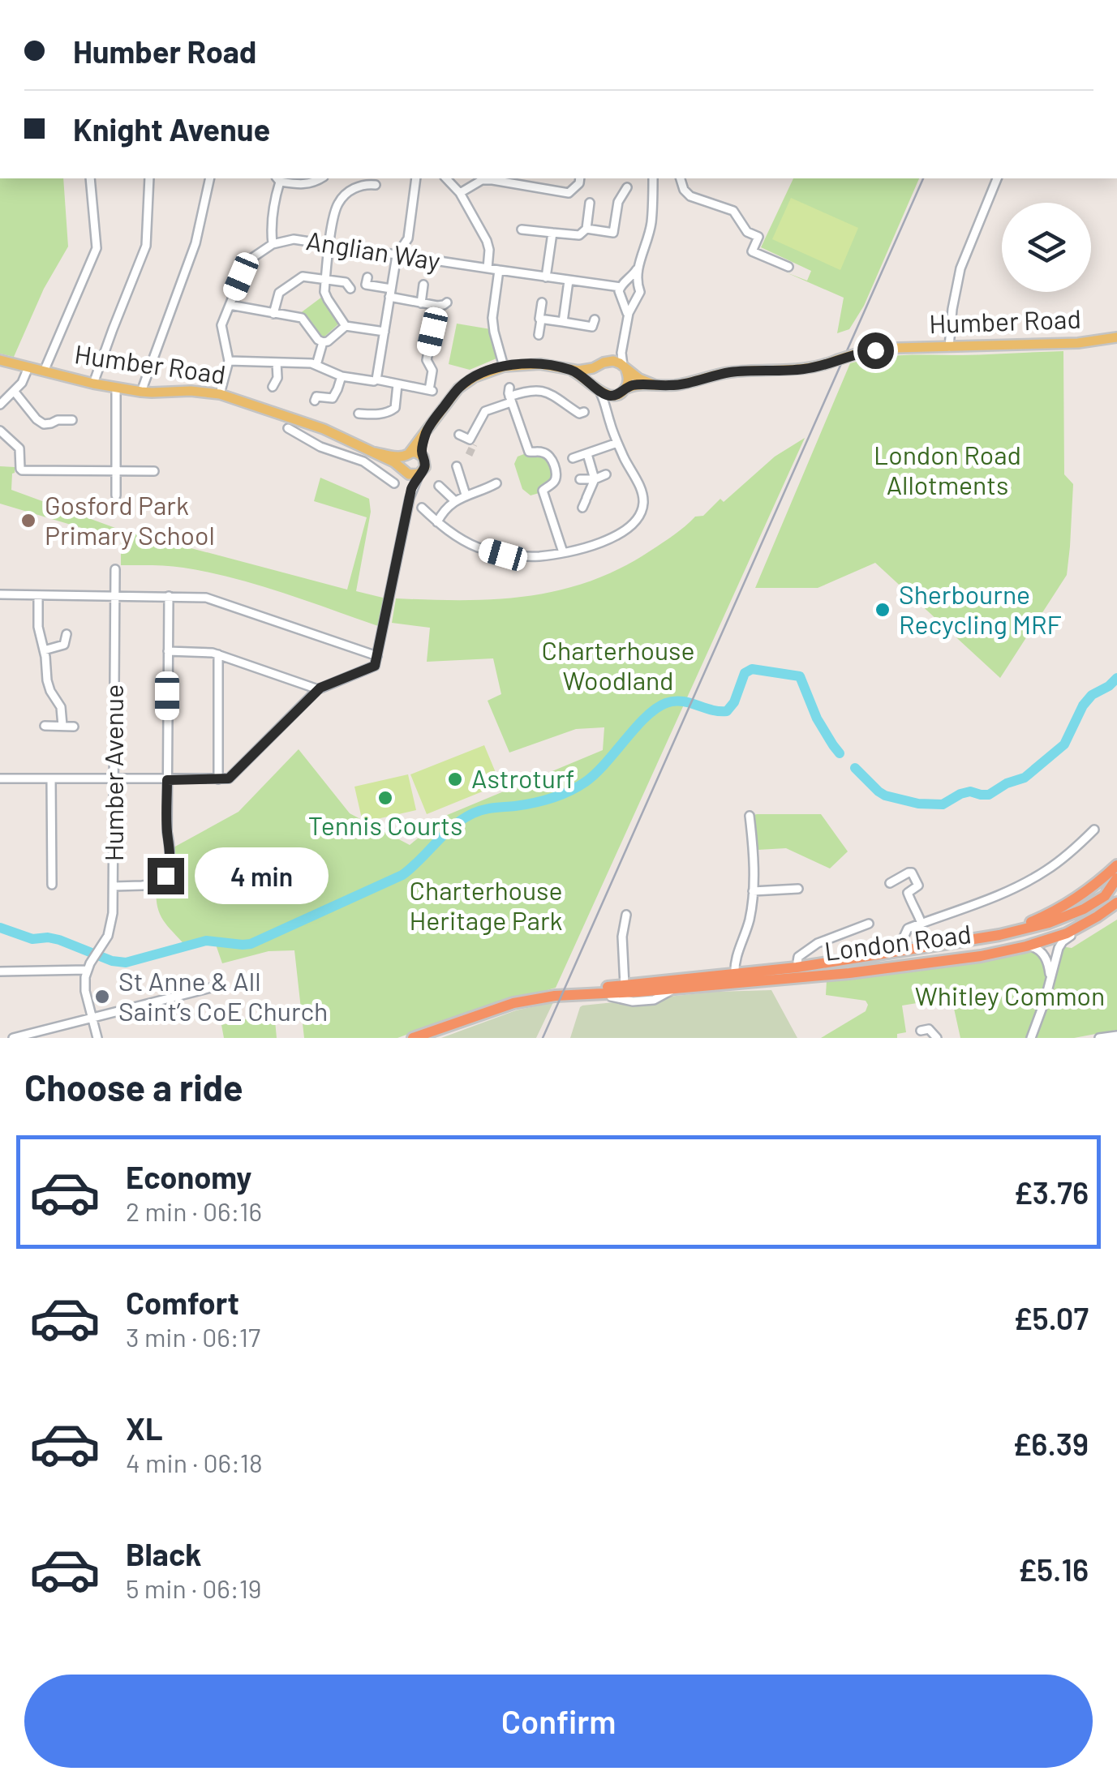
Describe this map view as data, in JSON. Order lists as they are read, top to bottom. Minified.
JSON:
{"streets":{"highway":["London Road"],"main road":["Humber Road"],"street":["Anglian Way","Humber Avenue"]},"crossings":[["Anglian Way","Humber Road"]],"parks":["London Road Allotments","Charterhouse Woodland","Charterhouse Heritage Park","Whitley Common"],"places":["Gosford Park Primary School","Sherbourne Recycling MRF","Astroturf","Tennis Courts","St Anne & All Saint’s CoE Church"],"page":{"banner":["Humber Road","Knight Avenue"],"bubble":"4 min","heading":"Choose a ride","list":[{"name":"Economy","note":"2 min · 06:16","value":"£3.76"},{"name":"Comfort","note":"3 min · 06:17","value":"£5.07"},{"name":"XL","note":"4 min · 06:18","value":"£6.39"},{"name":"Black","note":"5 min · 06:19","value":"£5.16"}],"buttons":"Confirm"}}
